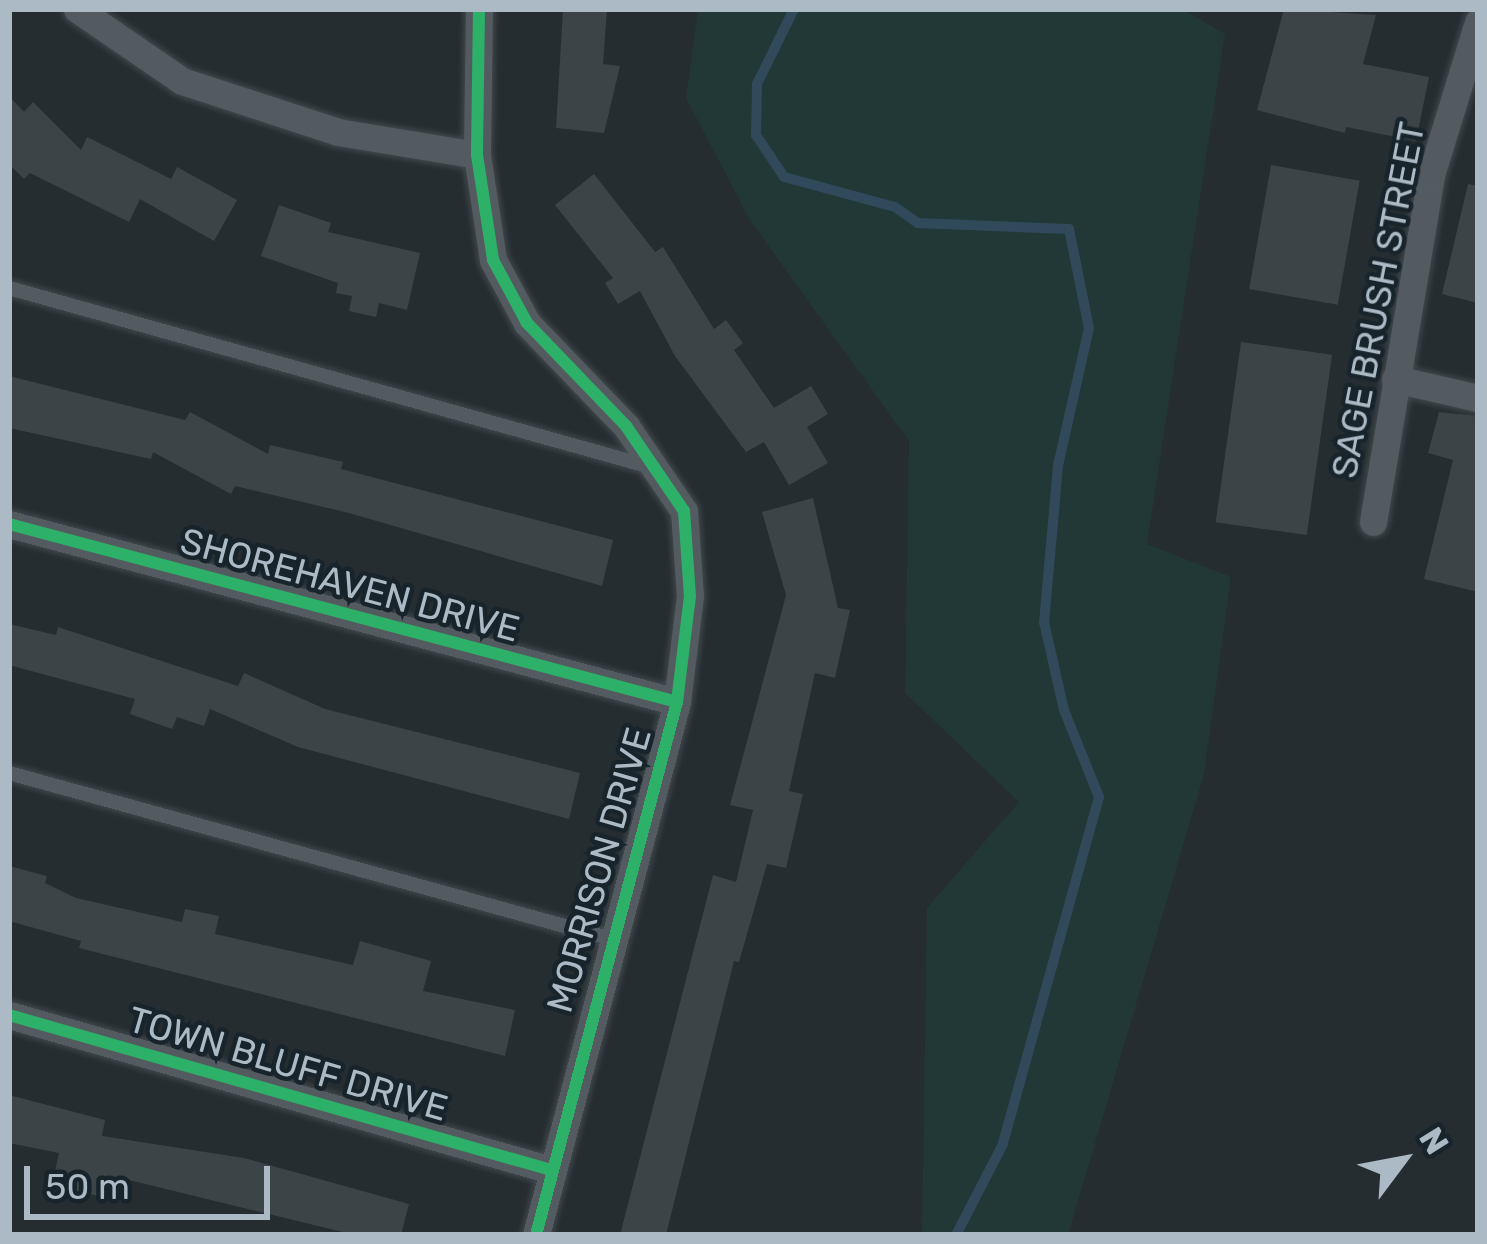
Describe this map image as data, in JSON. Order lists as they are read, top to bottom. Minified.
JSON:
{"streets":{"street":["SAGE BRUSH STREET","SHOREHAVEN DRIVE","MORRISON DRIVE","TOWN BLUFF DRIVE"]},"crossings":[["SHOREHAVEN DRIVE","MORRISON DRIVE"],["MORRISON DRIVE","TOWN BLUFF DRIVE"]],"scale_bar":"50 m","north":"top right"}
